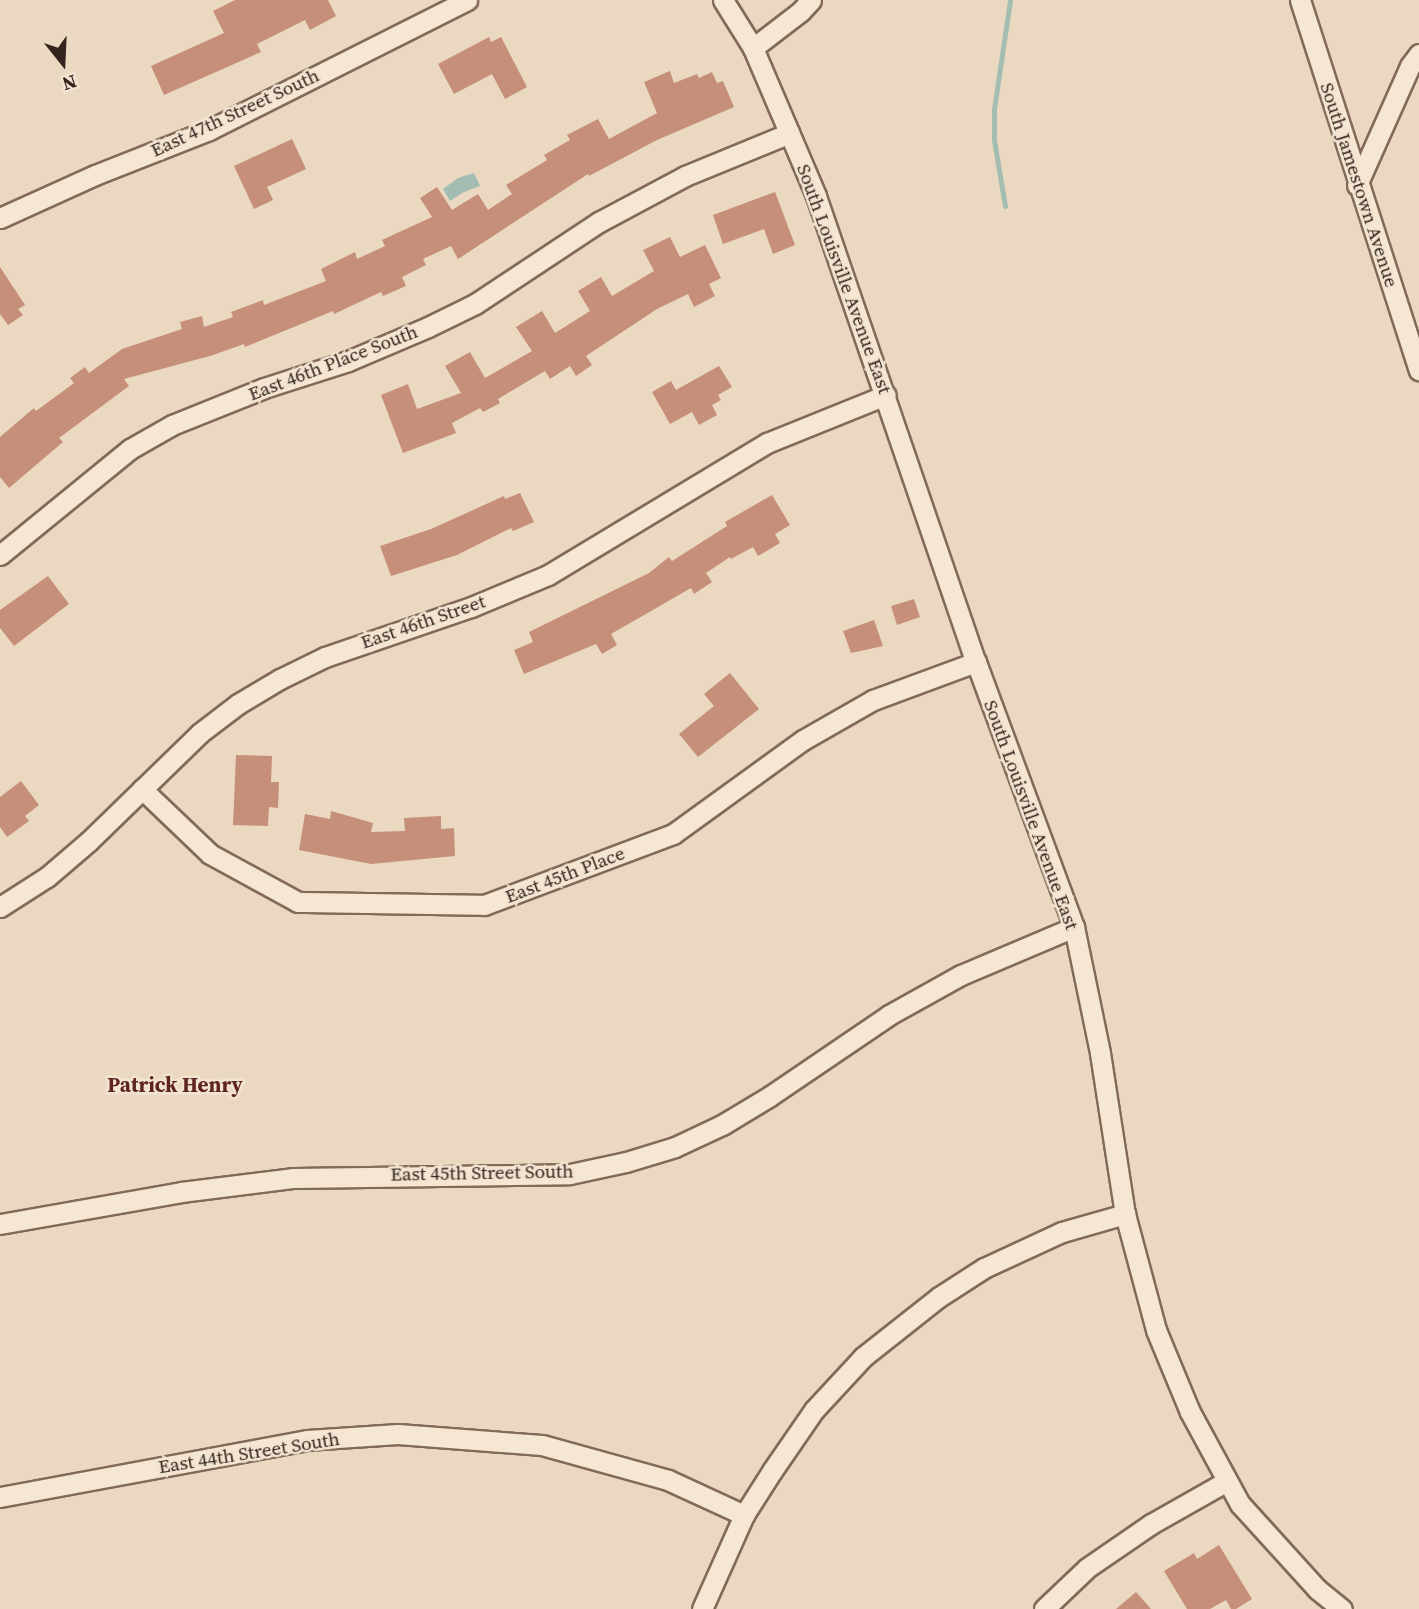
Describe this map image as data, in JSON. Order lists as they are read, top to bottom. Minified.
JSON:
{"streets":{"street":["East 47th Street South","South Jamestown Avenue","South Louisville Avenue East","East 46th Place South","East 46th Street","East 45th Place","East 45th Street South","East 44th Street South"]},"crossings":[["South Louisville Avenue East","East 46th Place South"],["South Louisville Avenue East","East 46th Street"],["South Louisville Avenue East","East 45th Place"],["South Louisville Avenue East","East 45th Street South"],["East 46th Street","East 45th Place"]],"districts":["Patrick Henry"],"north":"bottom"}
